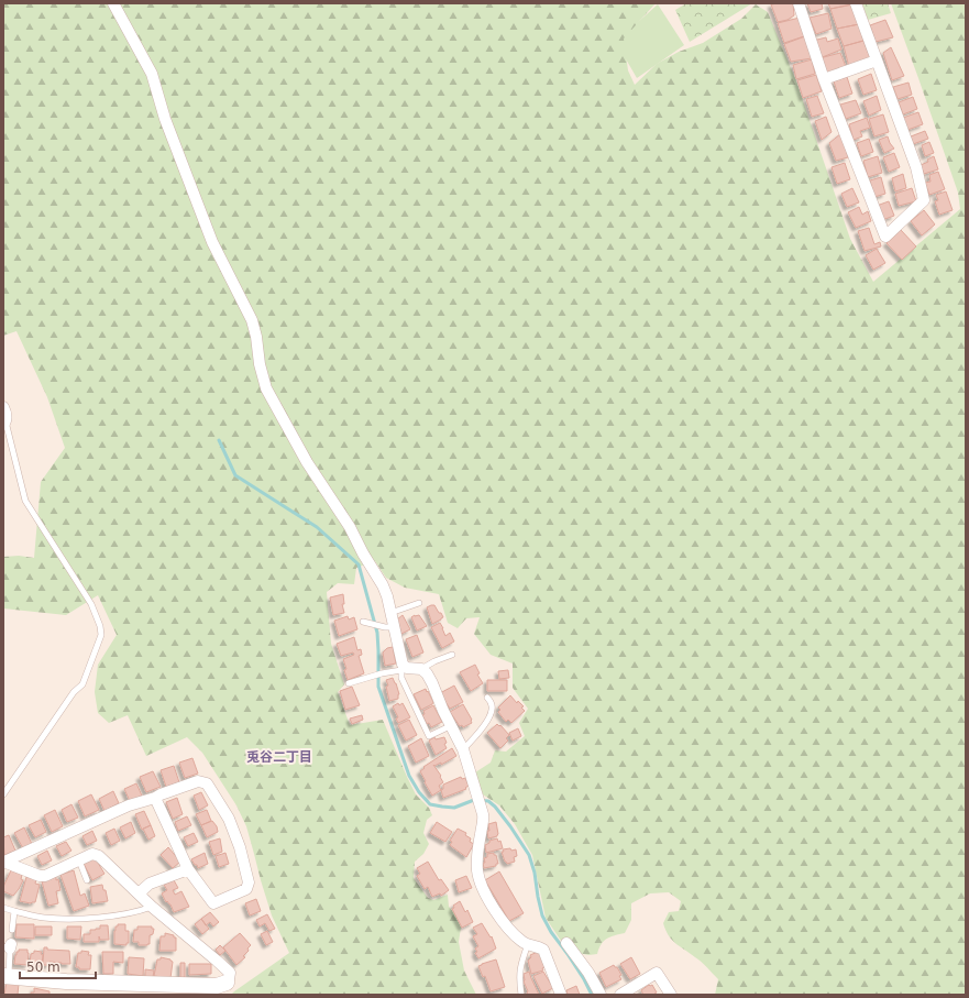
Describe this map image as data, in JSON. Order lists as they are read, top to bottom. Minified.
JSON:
{"districts":["兎谷二丁目"],"scale_bar":"50 m"}
